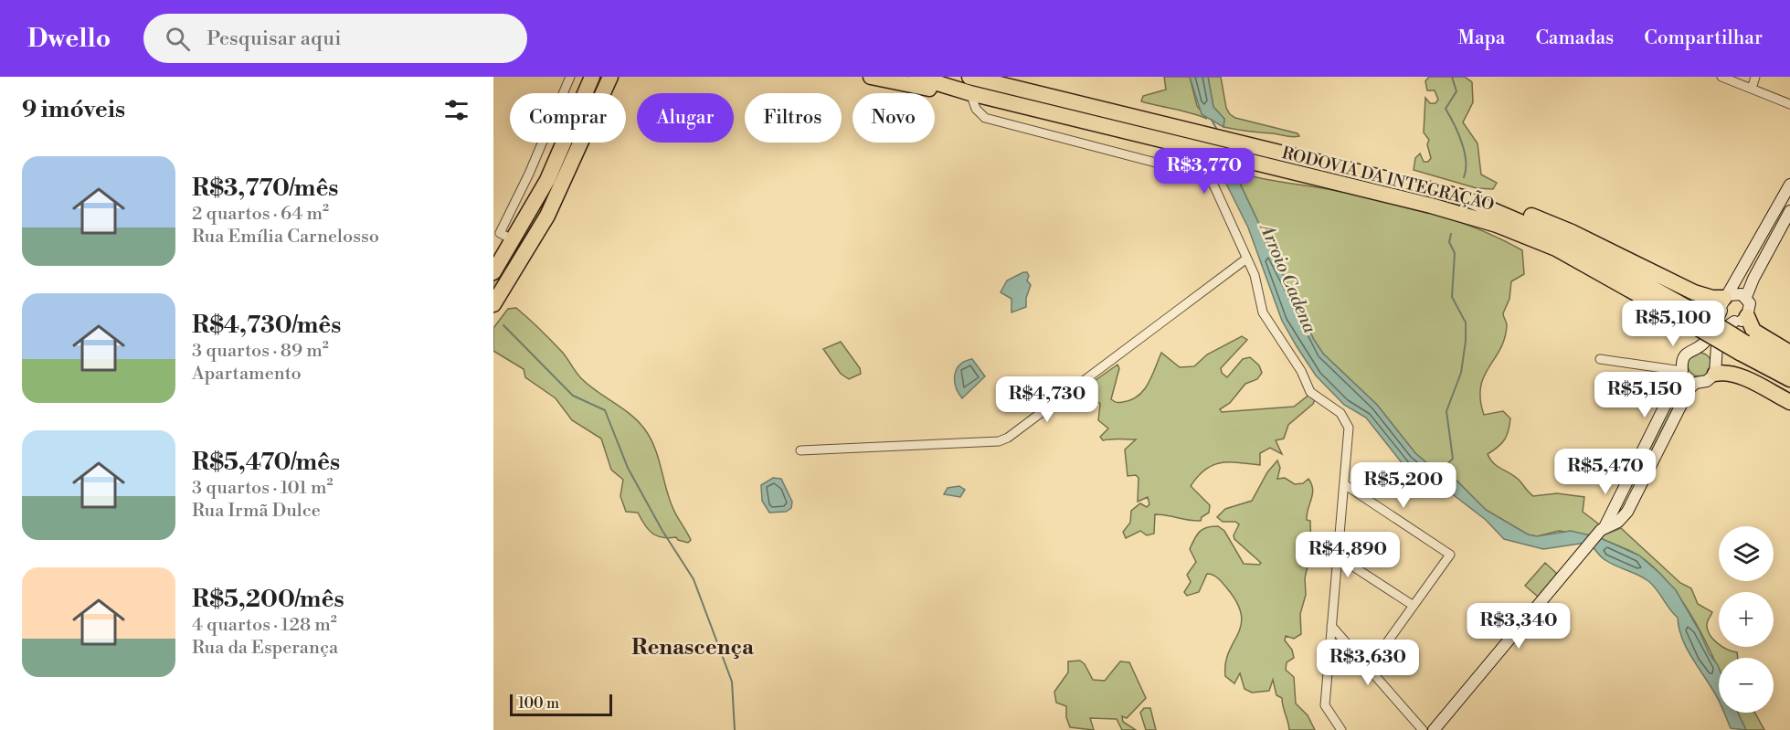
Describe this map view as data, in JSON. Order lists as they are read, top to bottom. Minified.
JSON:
{"streets":{"highway":["RODOVIA DA INTEGRAÇÃO"]},"districts":["Renascença"],"water":["Arroio Cadena"],"scale_bar":"100 m","page":{"header":"Dwello","search":"Pesquisar aqui","nav":["Mapa","Camadas","Compartilhar"],"heading":"9 imóveis","chip":["Comprar","Alugar","Filtros","Novo"],"list":[{"name":"R$3,770/mês","note":"2 quartos · 64 m² · Rua Emília Carnelosso"},{"name":"R$4,730/mês","note":"3 quartos · 89 m² · Apartamento"},{"name":"R$5,470/mês","note":"3 quartos · 101 m² · Rua Irmã Dulce"},{"name":"R$5,200/mês","note":"4 quartos · 128 m² · Rua da Esperança"}],"price":["R$3,770","R$5,100","R$5,150","R$4,730","R$5,470","R$5,200","R$4,890","R$3,340","R$3,630"],"map_buttons":["+","−"],"scale":"100 m"}}
